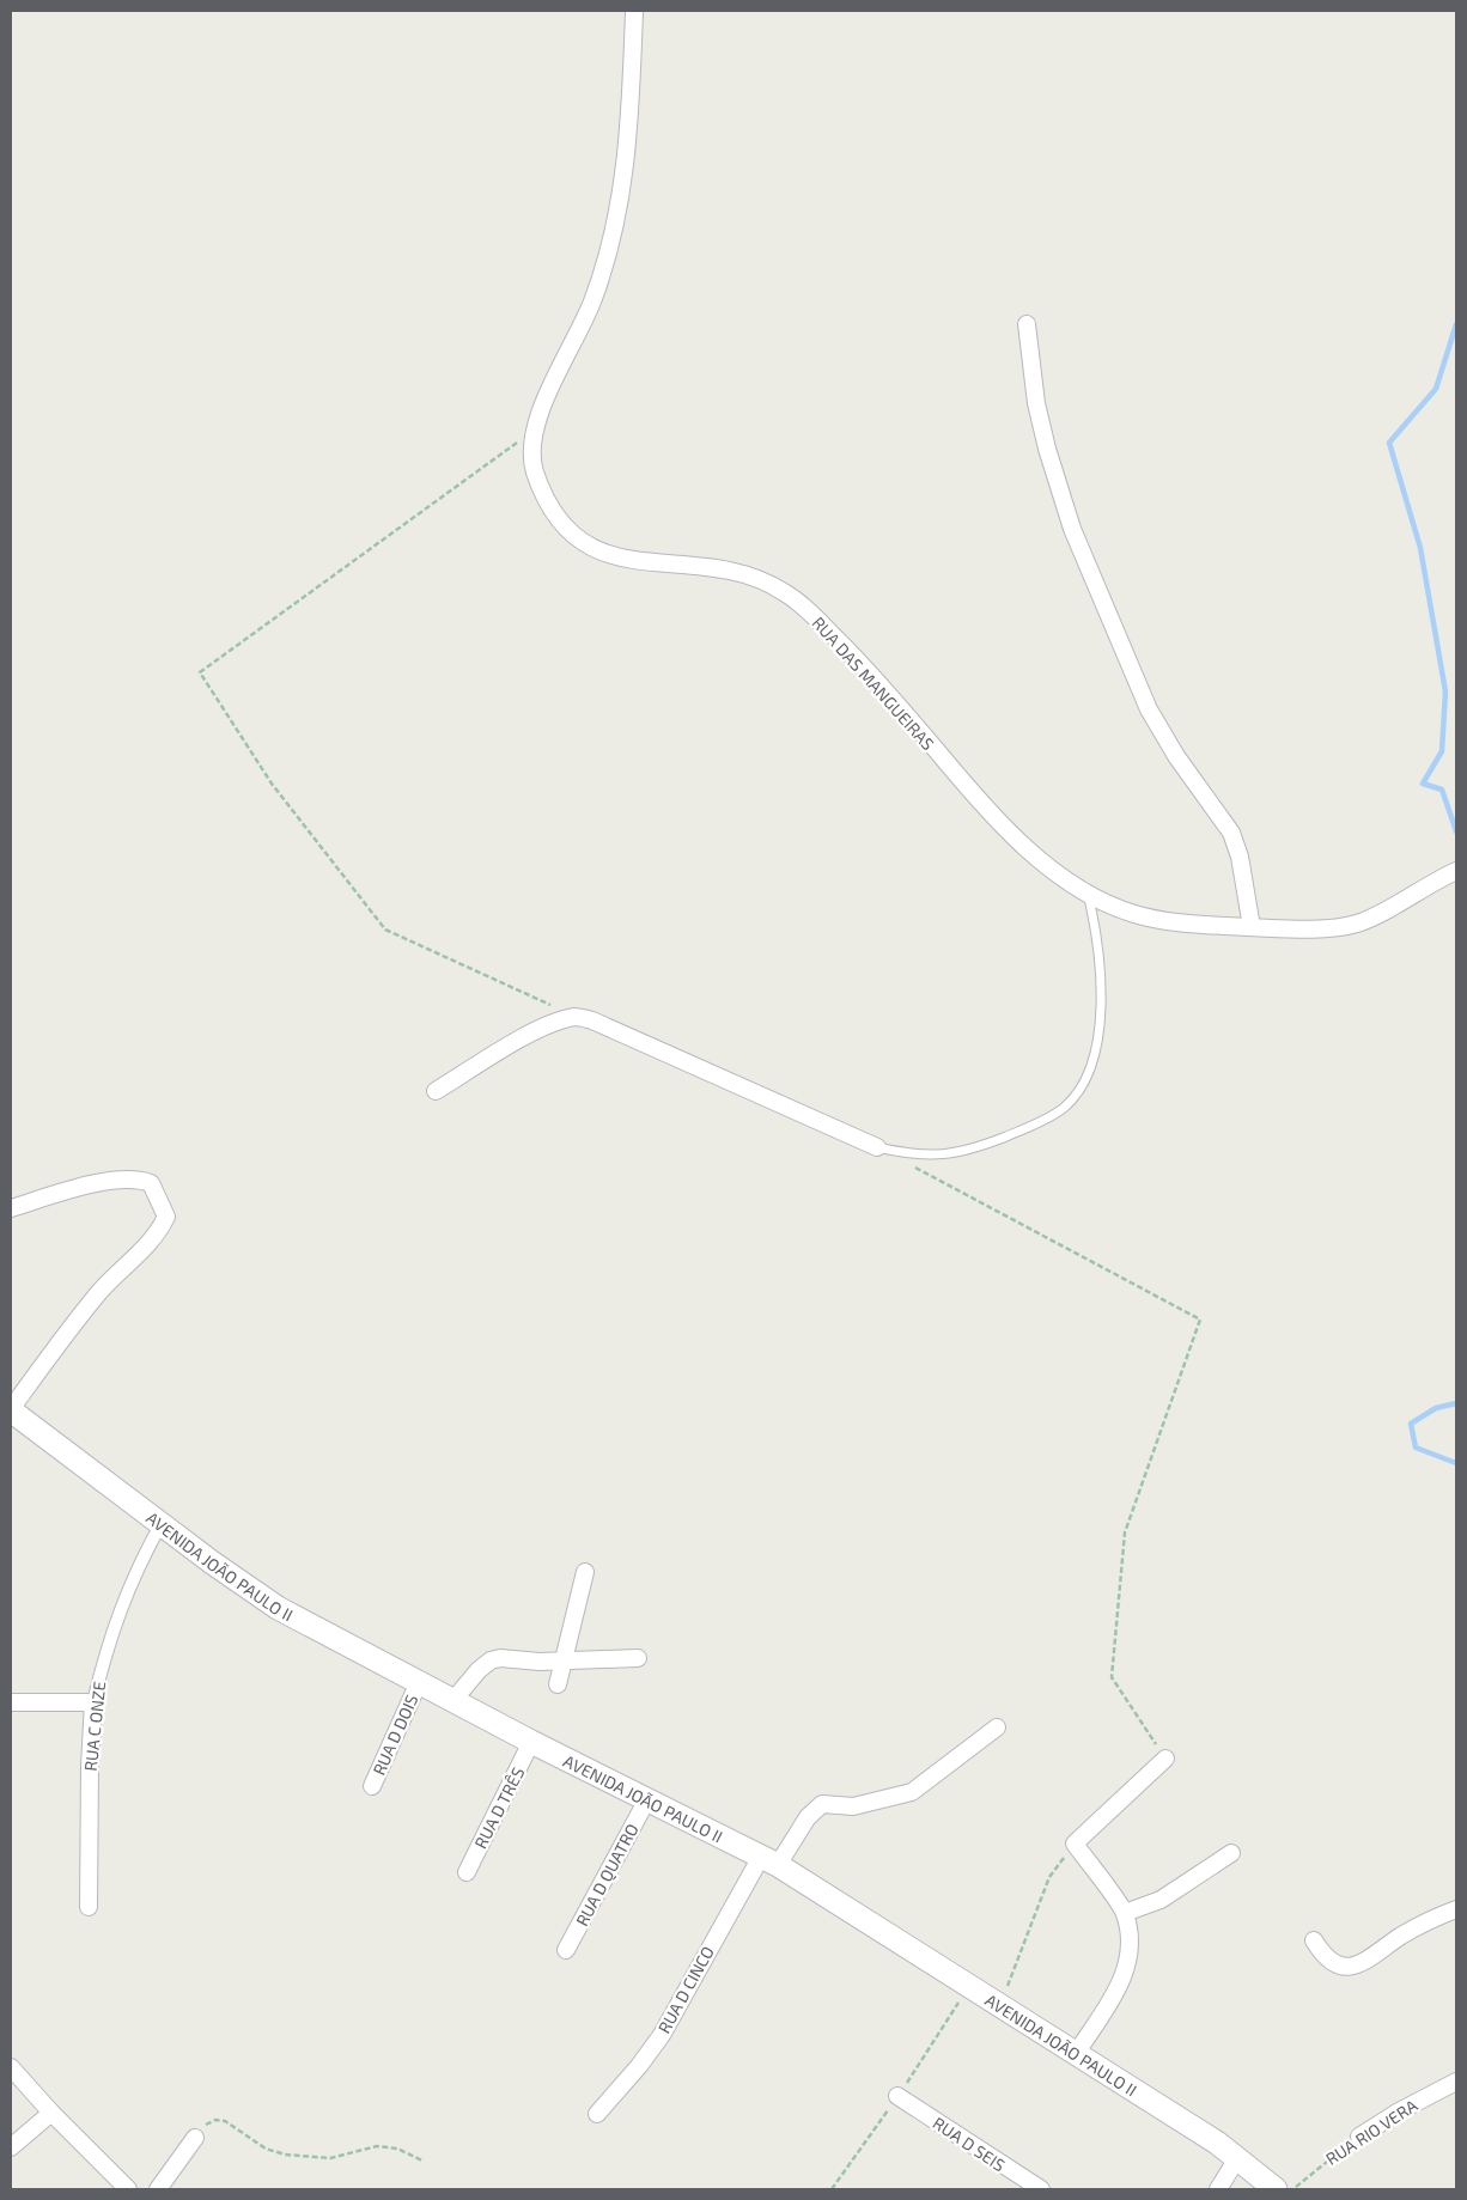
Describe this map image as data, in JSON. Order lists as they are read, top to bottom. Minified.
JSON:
{"streets":{"main road":["AVENIDA JOÃO PAULO II"],"street":["RUA DAS MANGUEIRAS","RUA C ONZE","RUA D DOIS","RUA D TRÊS","RUA D QUATRO","RUA D CINCO","RUA RIO VERA","RUA D SEIS"]},"crossings":[["AVENIDA JOÃO PAULO II","RUA C ONZE"],["AVENIDA JOÃO PAULO II","RUA D DOIS"],["AVENIDA JOÃO PAULO II","RUA D TRÊS"],["AVENIDA JOÃO PAULO II","RUA D QUATRO"],["AVENIDA JOÃO PAULO II","RUA D CINCO"]]}
